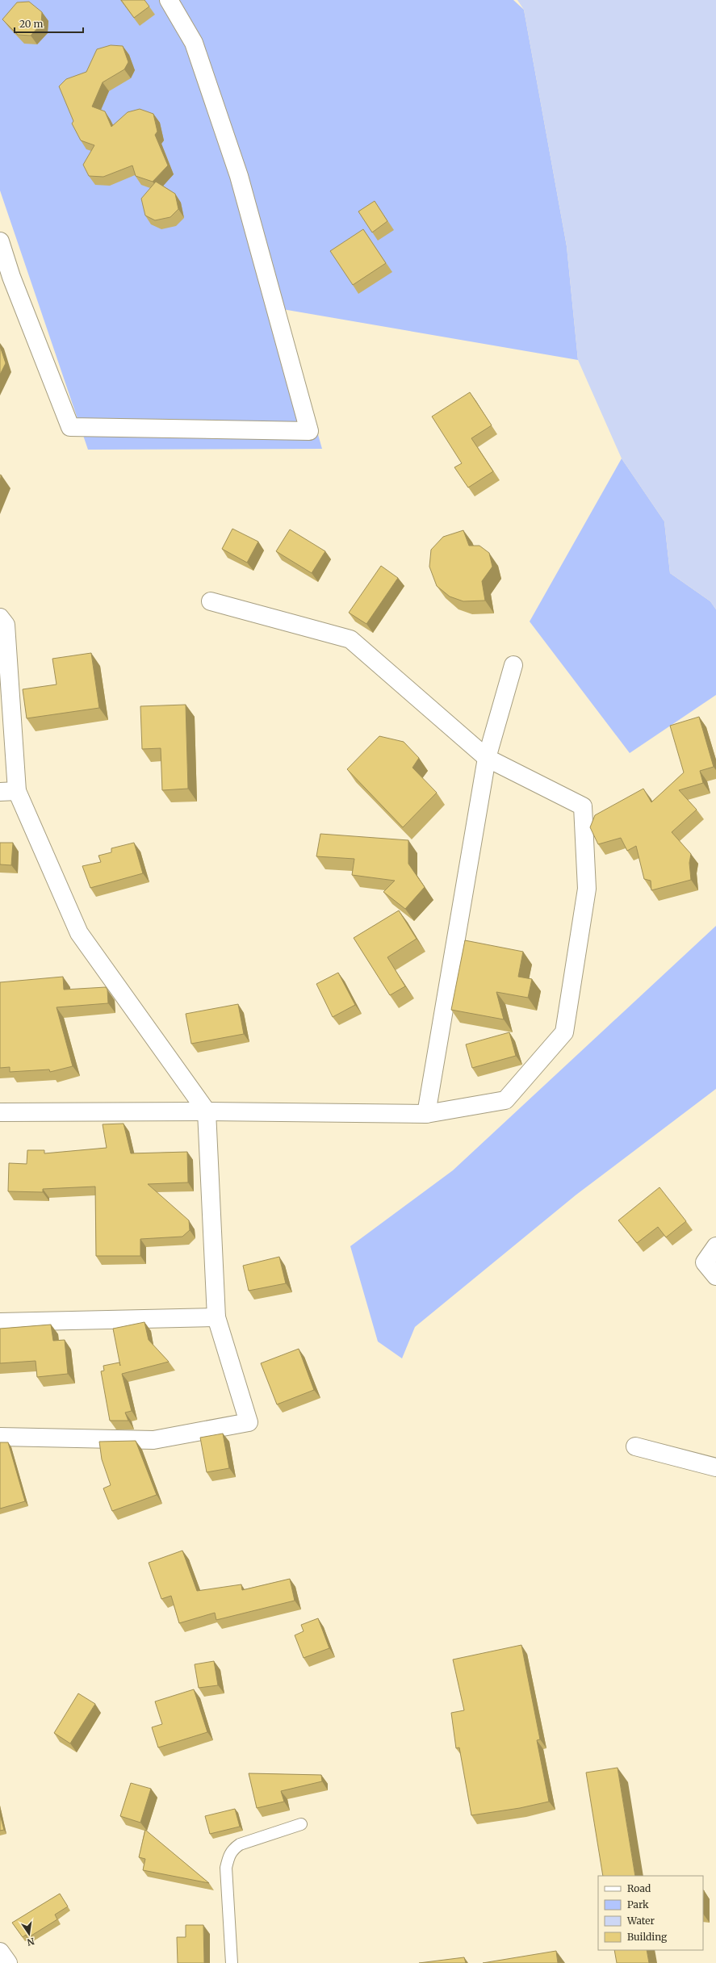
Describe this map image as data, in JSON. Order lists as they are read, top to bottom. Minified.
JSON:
{"legend":["Road","Park","Water","Building"],"scale_bar":"20 m","north":"bottom"}
